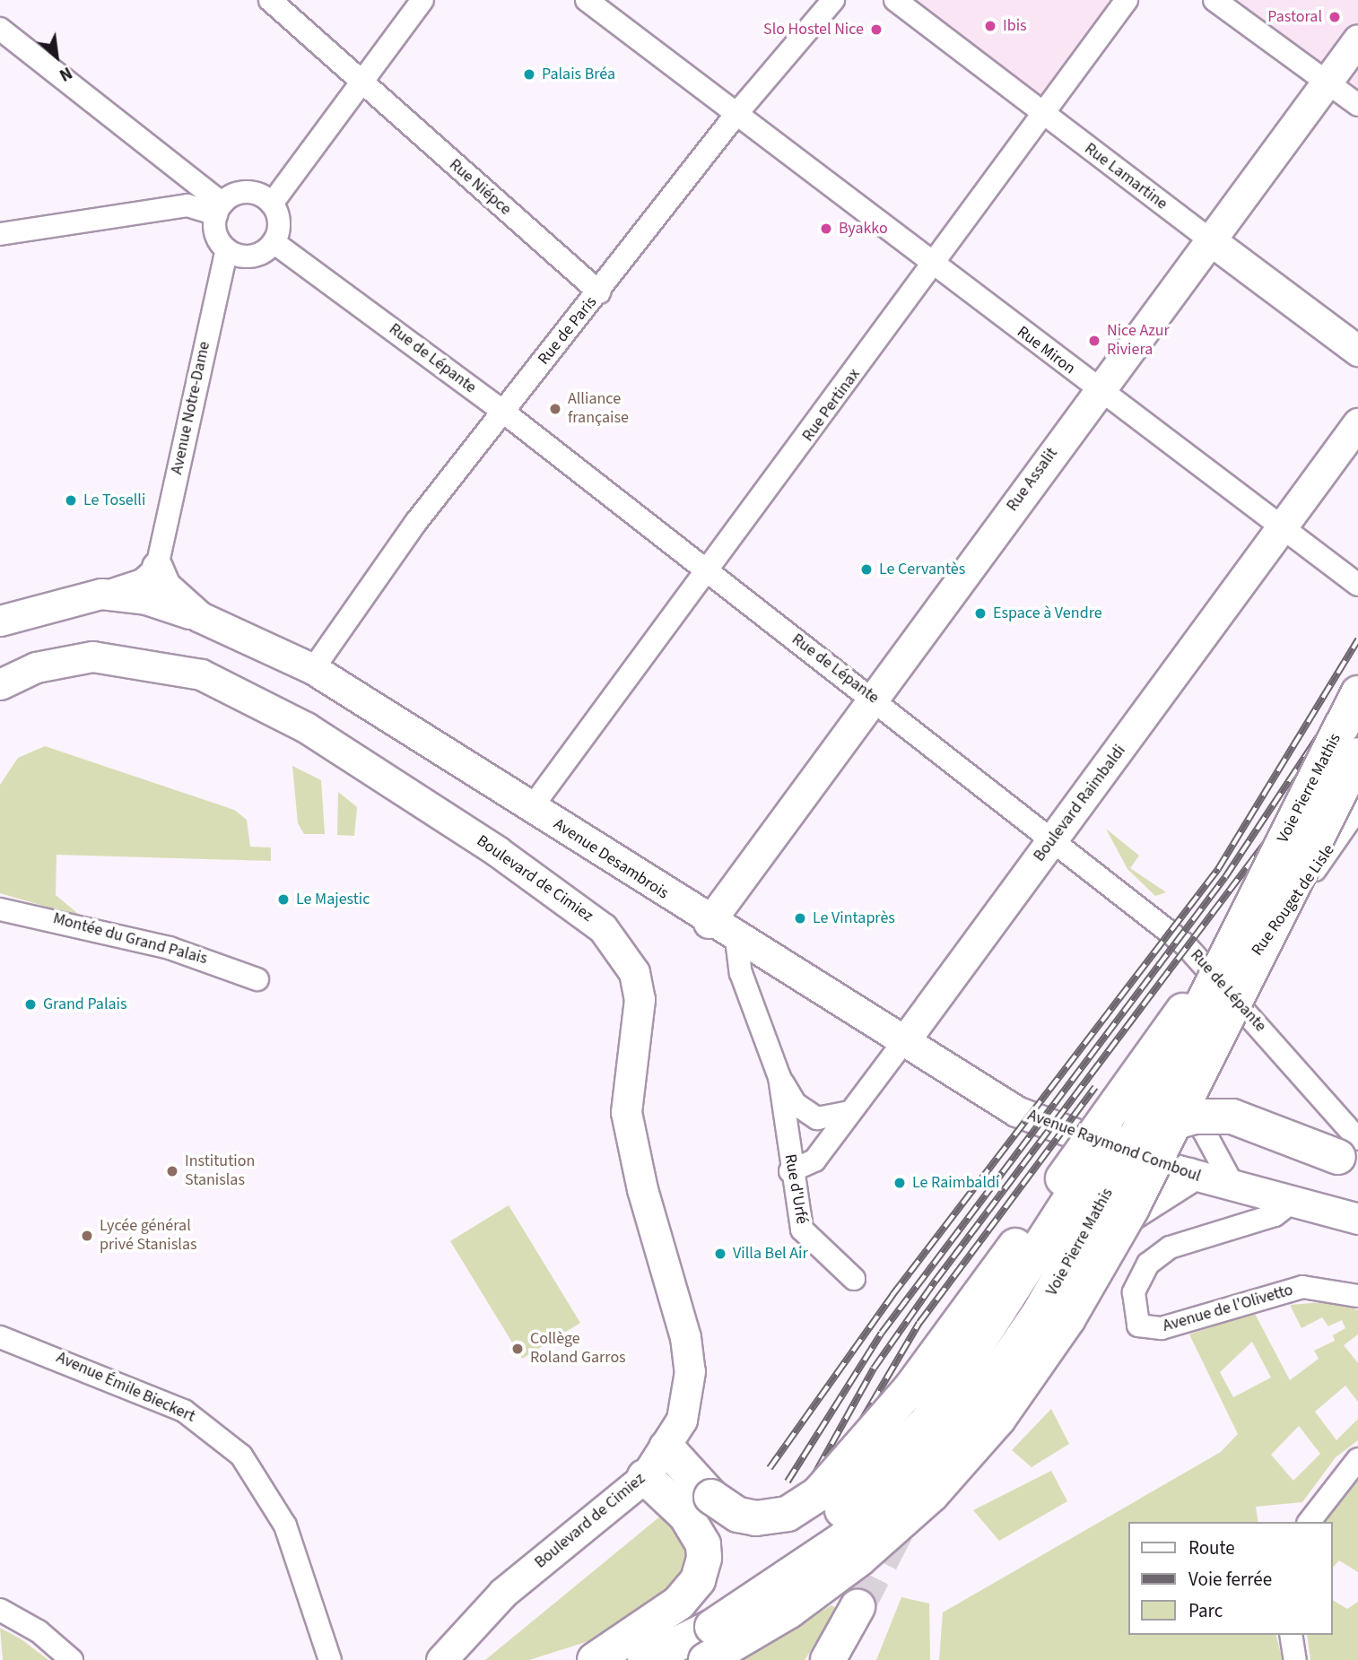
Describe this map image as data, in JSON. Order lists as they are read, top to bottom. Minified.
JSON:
{"streets":{"highway":["Voie Pierre Mathis"],"street":["Rue Lamartine","Rue Niépce","Rue de Paris","Rue Miron","Rue de Lépante","Rue Pertinax","Avenue Notre-Dame","Rue Assalit","Boulevard Raimbaldi","Avenue Desambrois","Boulevard de Cimiez","Rue Rouget de Lisle","Montée du Grand Palais","Avenue Raymond Comboul","Rue d'Urfé","Avenue de l'Olivetto","Avenue Émile Bieckert"]},"crossings":[["Rue Lamartine","Rue Pertinax"],["Rue Lamartine","Rue Assalit"],["Rue Niépce","Rue de Paris"],["Rue de Paris","Rue Miron"],["Rue de Paris","Rue de Lépante"],["Rue de Paris","Avenue Desambrois"],["Rue Miron","Rue Pertinax"],["Rue Miron","Rue Assalit"],["Rue Miron","Boulevard Raimbaldi"],["Rue de Lépante","Rue Pertinax"],["Rue de Lépante","Avenue Notre-Dame"],["Rue de Lépante","Rue Assalit"],["Rue de Lépante","Boulevard Raimbaldi"],["Rue de Lépante","Rue Rouget de Lisle"],["Rue Pertinax","Avenue Desambrois"],["Avenue Notre-Dame","Avenue Desambrois"],["Rue Assalit","Avenue Desambrois"],["Boulevard Raimbaldi","Avenue Desambrois"],["Boulevard Raimbaldi","Rue d'Urfé"],["Avenue Desambrois","Avenue Raymond Comboul"],["Avenue Desambrois","Rue d'Urfé"],["Avenue Raymond Comboul","Avenue de l'Olivetto"]],"places":["Pastoral","Ibis","Slo Hostel Nice","Palais Bréa","Byakko","Nice Azur Riviera","Alliance française","Le Toselli","Le Cervantès","Espace à Vendre","Le Majestic","Le Vintaprès","Grand Palais","Institution Stanislas","Le Raimbaldi","Lycée général privé Stanislas","Villa Bel Air","Collège Roland Garros"],"legend":["Route","Voie ferrée","Parc"],"north":"bottom right"}
